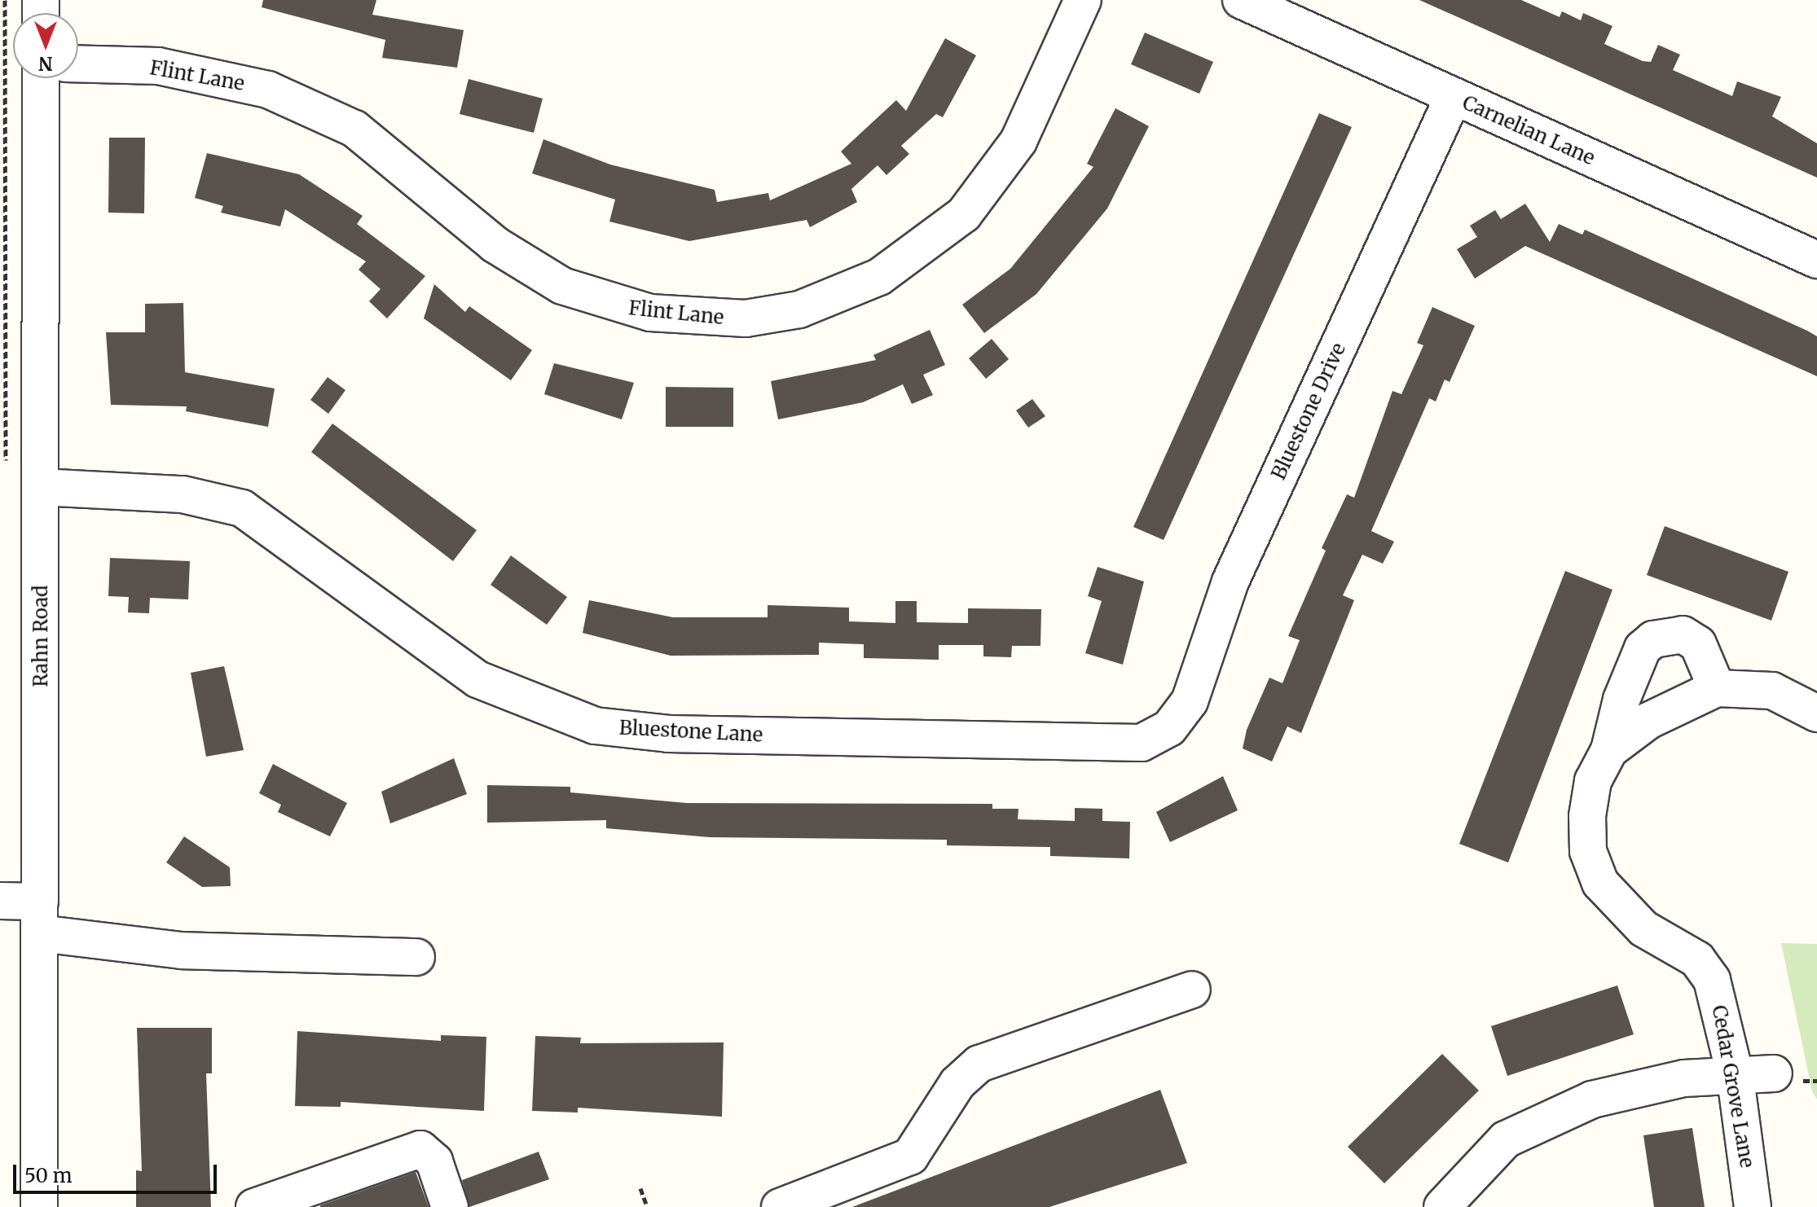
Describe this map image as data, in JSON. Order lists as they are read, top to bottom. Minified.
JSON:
{"streets":{"street":["Flint Lane","Carnelian Lane","Bluestone Drive","Rahn Road","Bluestone Lane","Cedar Grove Lane"]},"crossings":[["Carnelian Lane","Bluestone Drive"],["Bluestone Drive","Bluestone Lane"],["Rahn Road","Bluestone Lane"]],"scale_bar":"50 m","north":"bottom"}
